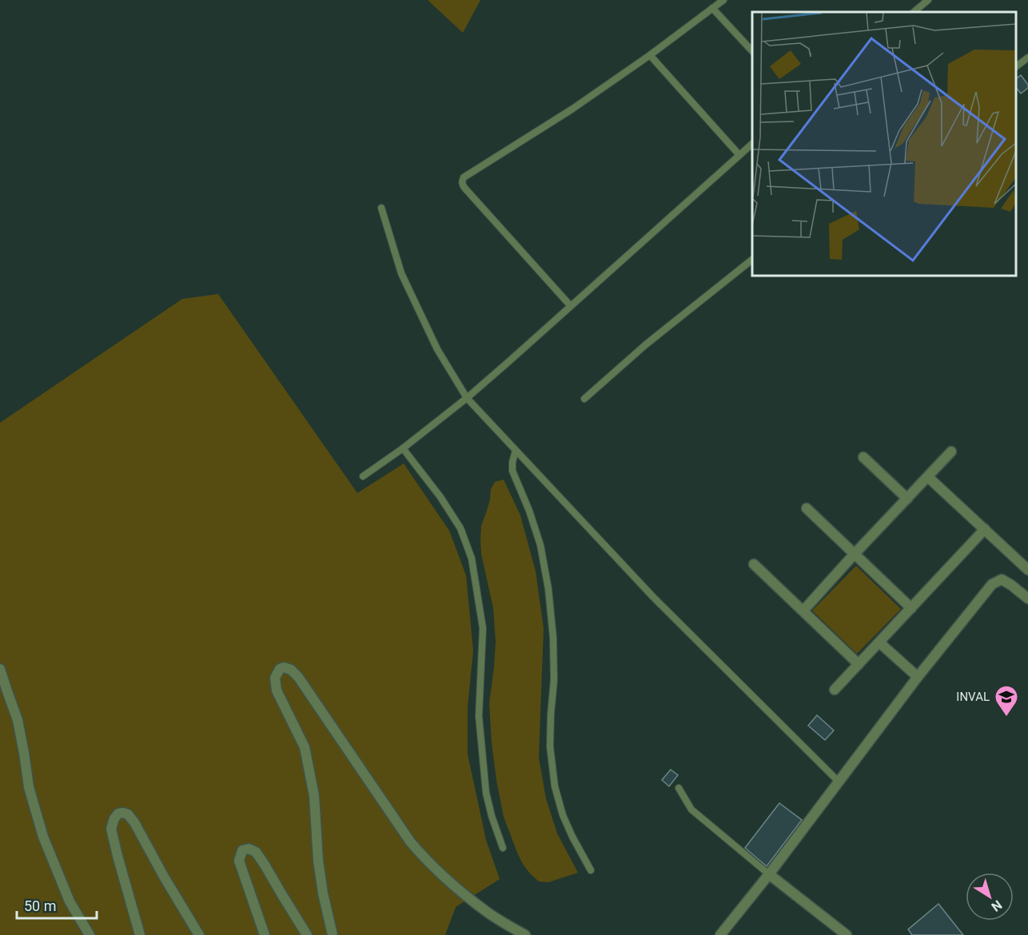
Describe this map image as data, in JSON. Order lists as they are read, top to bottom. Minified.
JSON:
{"places":{"school or university":["INVAL"]},"scale_bar":"50 m","north":"bottom right"}
